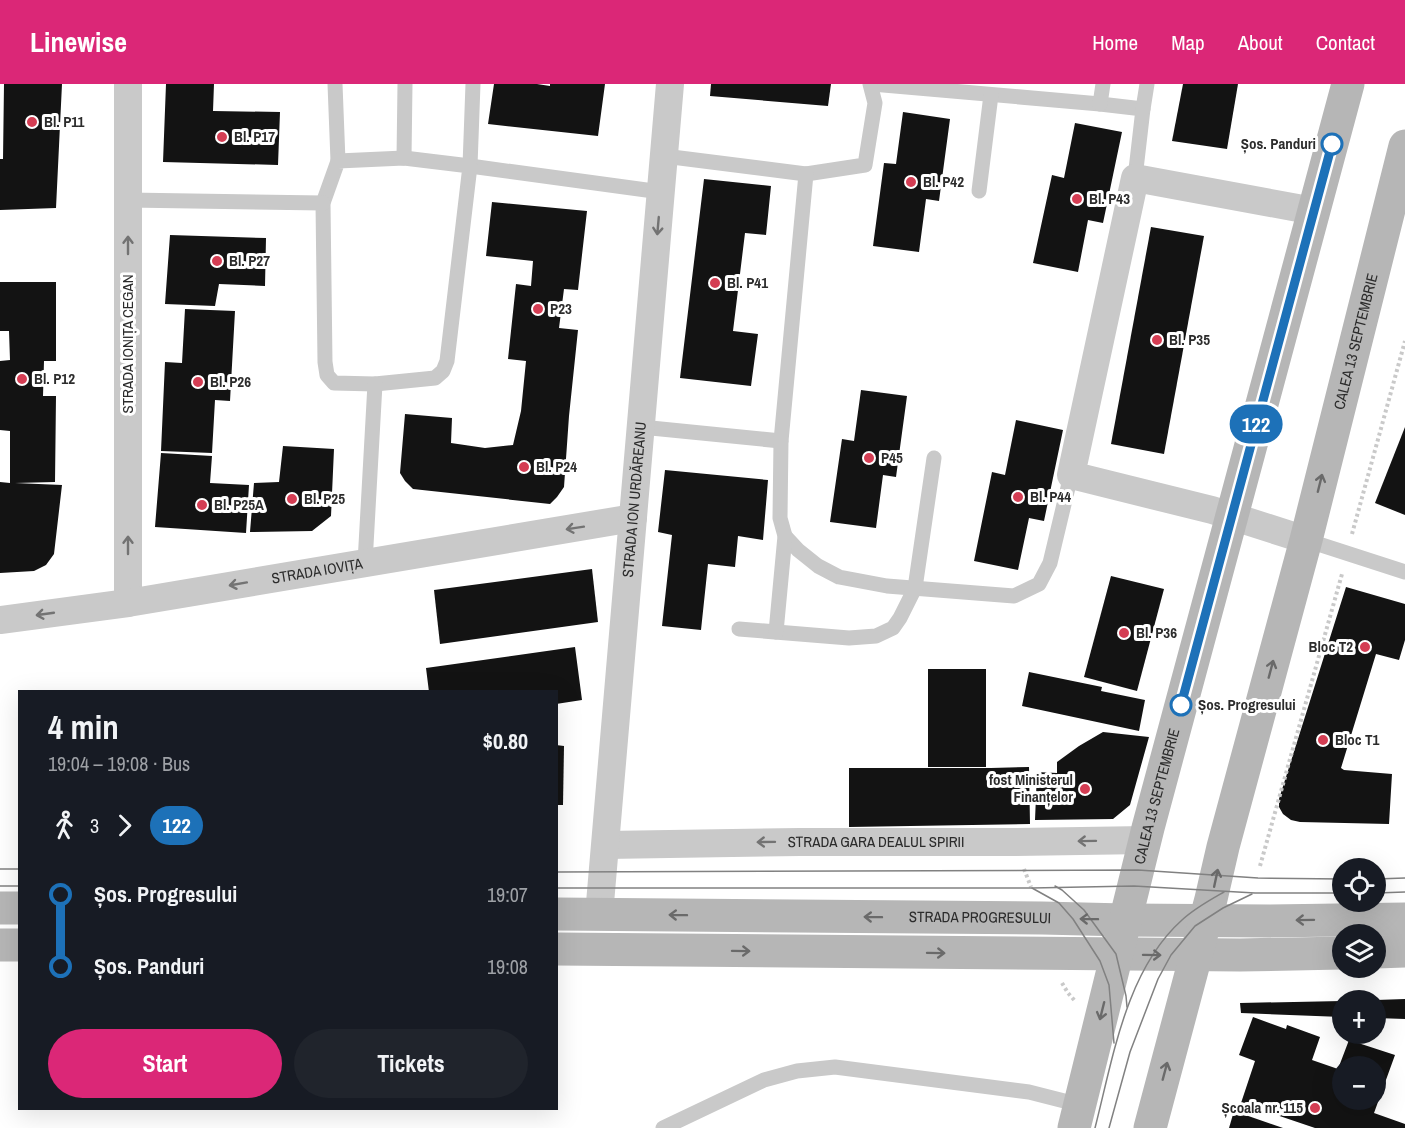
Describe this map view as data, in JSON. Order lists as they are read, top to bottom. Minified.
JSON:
{"streets":{"main road":["CALEA 13 SEPTEMBRIE","STRADA PROGRESULUI"],"street":["STRADA IONIȚA CEGAN","STRADA ION URDĂREANU","STRADA IOVIȚA","STRADA GARA DEALUL SPIRII"]},"crossings":[["CALEA 13 SEPTEMBRIE","STRADA GARA DEALUL SPIRII"],["CALEA 13 SEPTEMBRIE","STRADA PROGRESULUI"],["STRADA IONIȚA CEGAN","STRADA IOVIȚA"],["STRADA ION URDĂREANU","STRADA IOVIȚA"],["STRADA ION URDĂREANU","STRADA GARA DEALUL SPIRII"],["STRADA ION URDĂREANU","STRADA PROGRESULUI"]],"one_way":["STRADA IONIȚA CEGAN","STRADA IOVIȚA","STRADA GARA DEALUL SPIRII"],"places":["Bl. P11","Bl. P17","Șos. Panduri","Bl. P42","Bl. P43","Bl. P27","Bl. P41","P23","Bl. P35","Bl. P12","Bl. P26","P45","Bl. P24","Bl. P44","Bl. P25","Bl. P25A","Bl. P36","Bloc T2","Șos. Progresului","Bloc T1","fost Ministerul Finanțelor","Școala nr. 115"],"lines":["bus line 122"],"page":{"header":"Linewise","nav":["Home","Map","About","Contact"],"on_map":"122","heading":["4 min","19:04 – 19:08 · Bus","$0.80"],"legs":["3","122"],"map_buttons":["+","−"],"list":[{"name":"Șos. Progresului","value":"19:07"},{"name":"Șos. Panduri","value":"19:08"}],"buttons":["Start","Tickets"]}}
